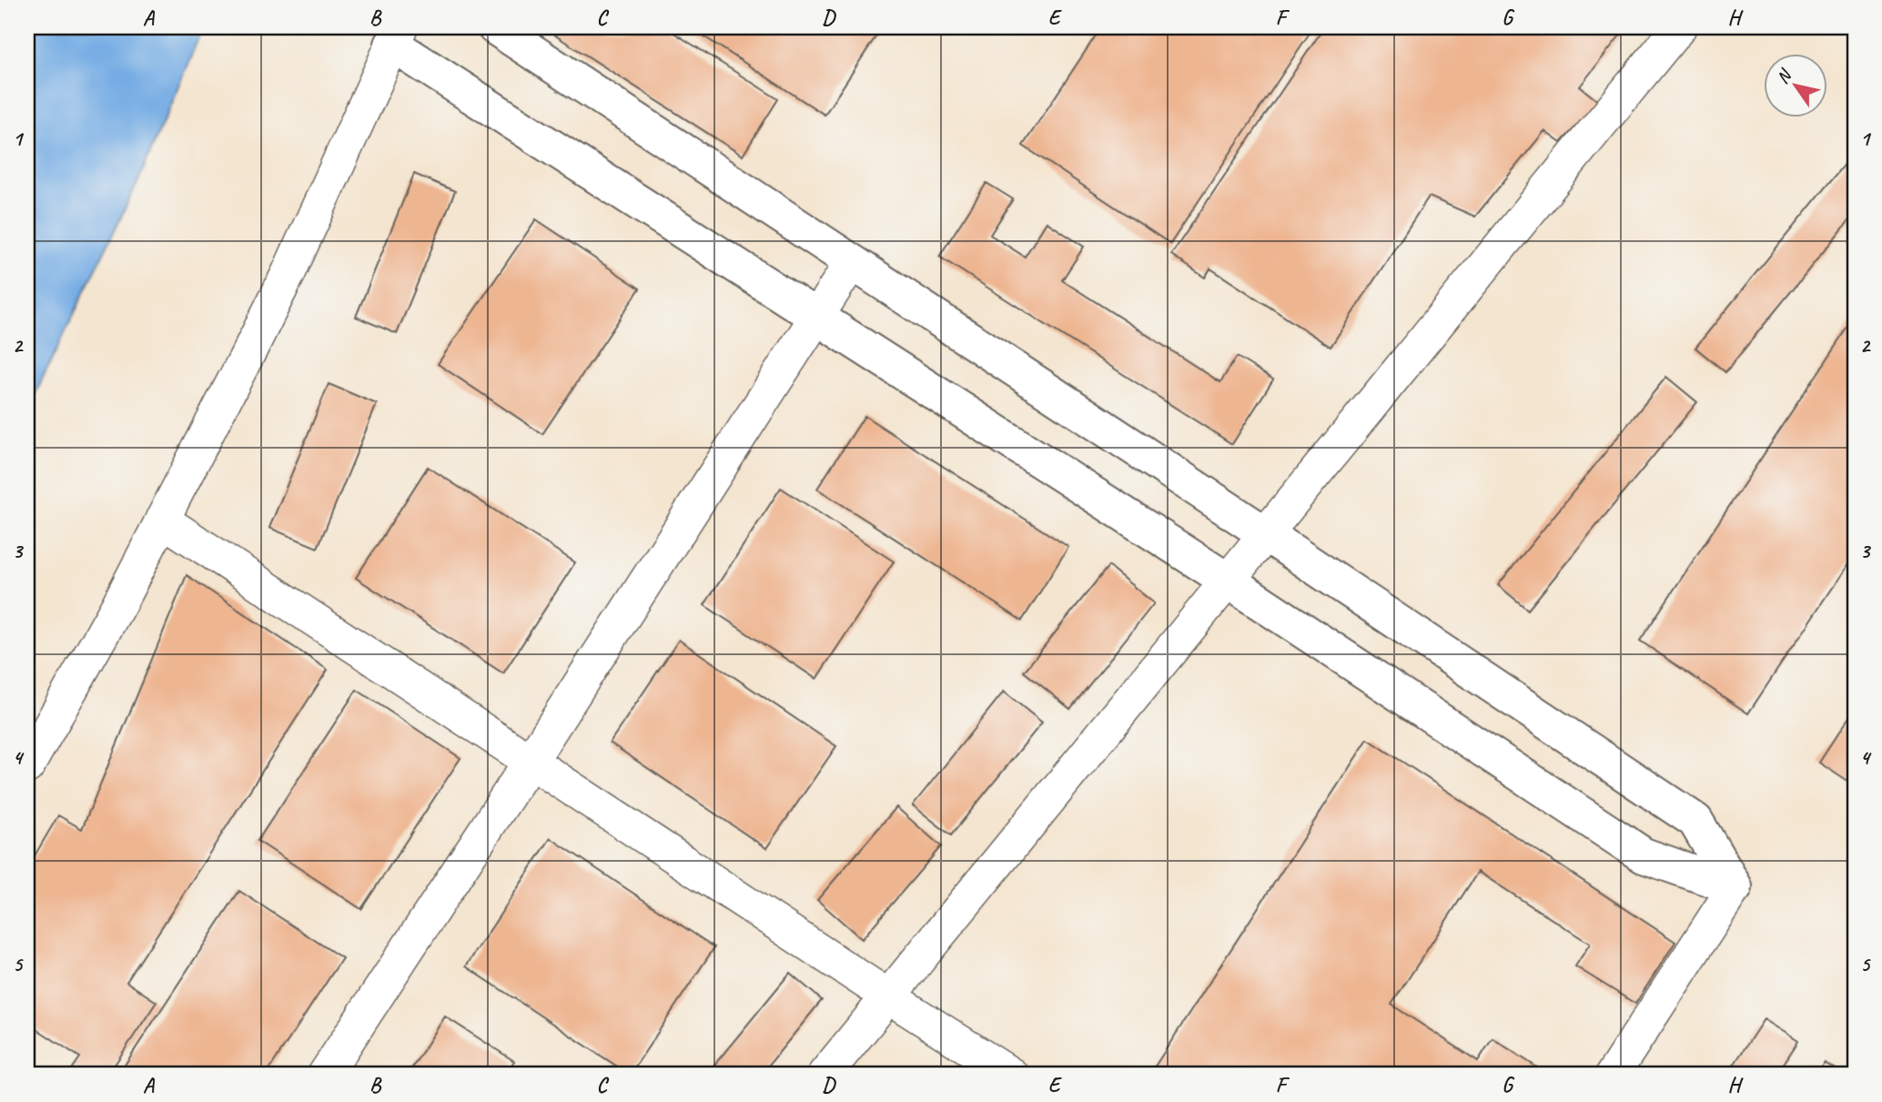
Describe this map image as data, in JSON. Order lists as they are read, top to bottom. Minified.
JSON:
{"north":"top left","grid":{"columns":["A","B","C","D","E","F","G","H"],"rows":["1","2","3","4","5"]}}
